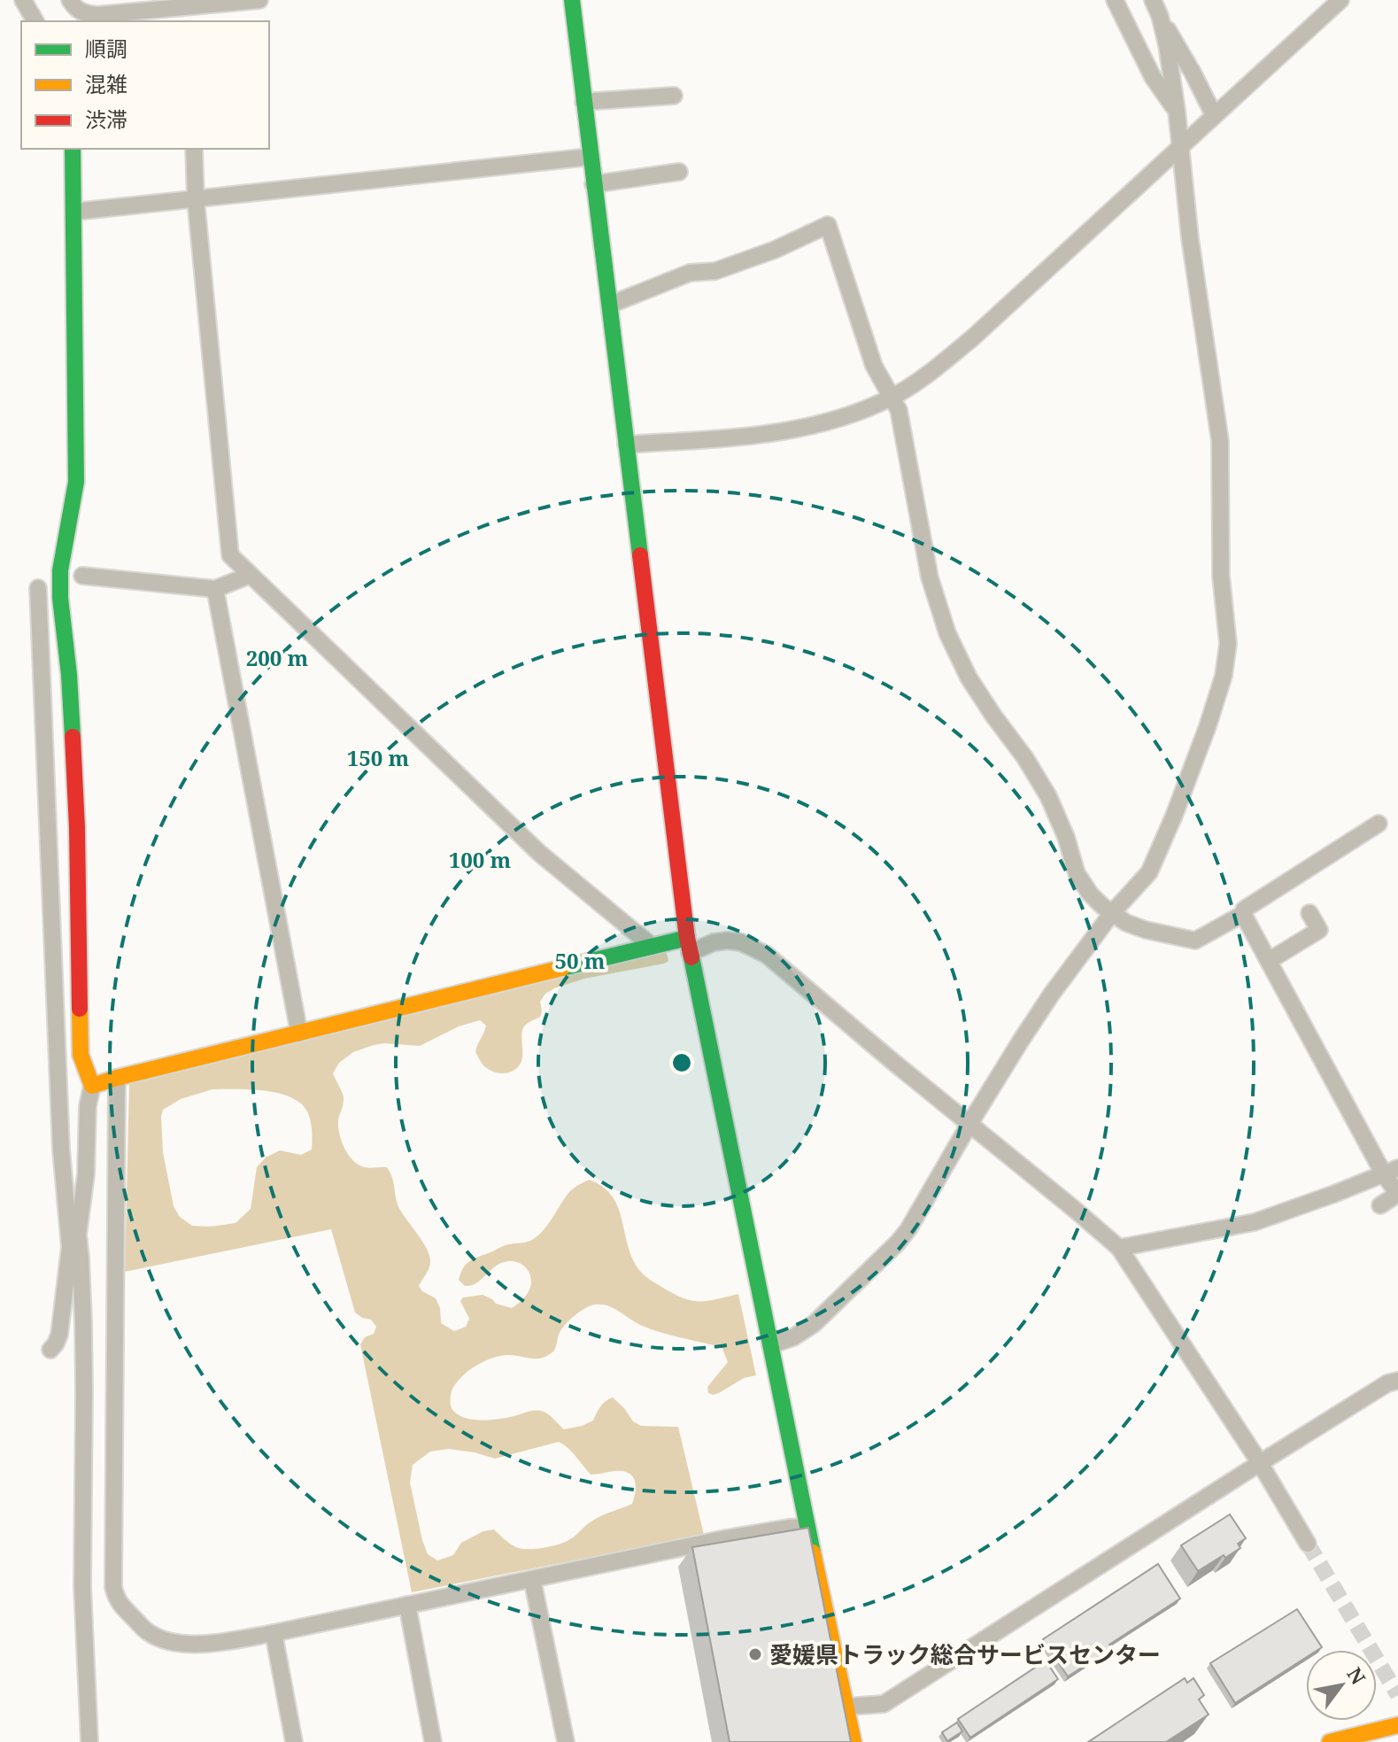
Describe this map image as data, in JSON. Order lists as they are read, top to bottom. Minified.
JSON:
{"places":["愛媛県トラック総合サービスセンター"],"legend":["順調","混雑","渋滞"],"north":"top right","rings":["200 m","150 m","100 m","50 m"]}
